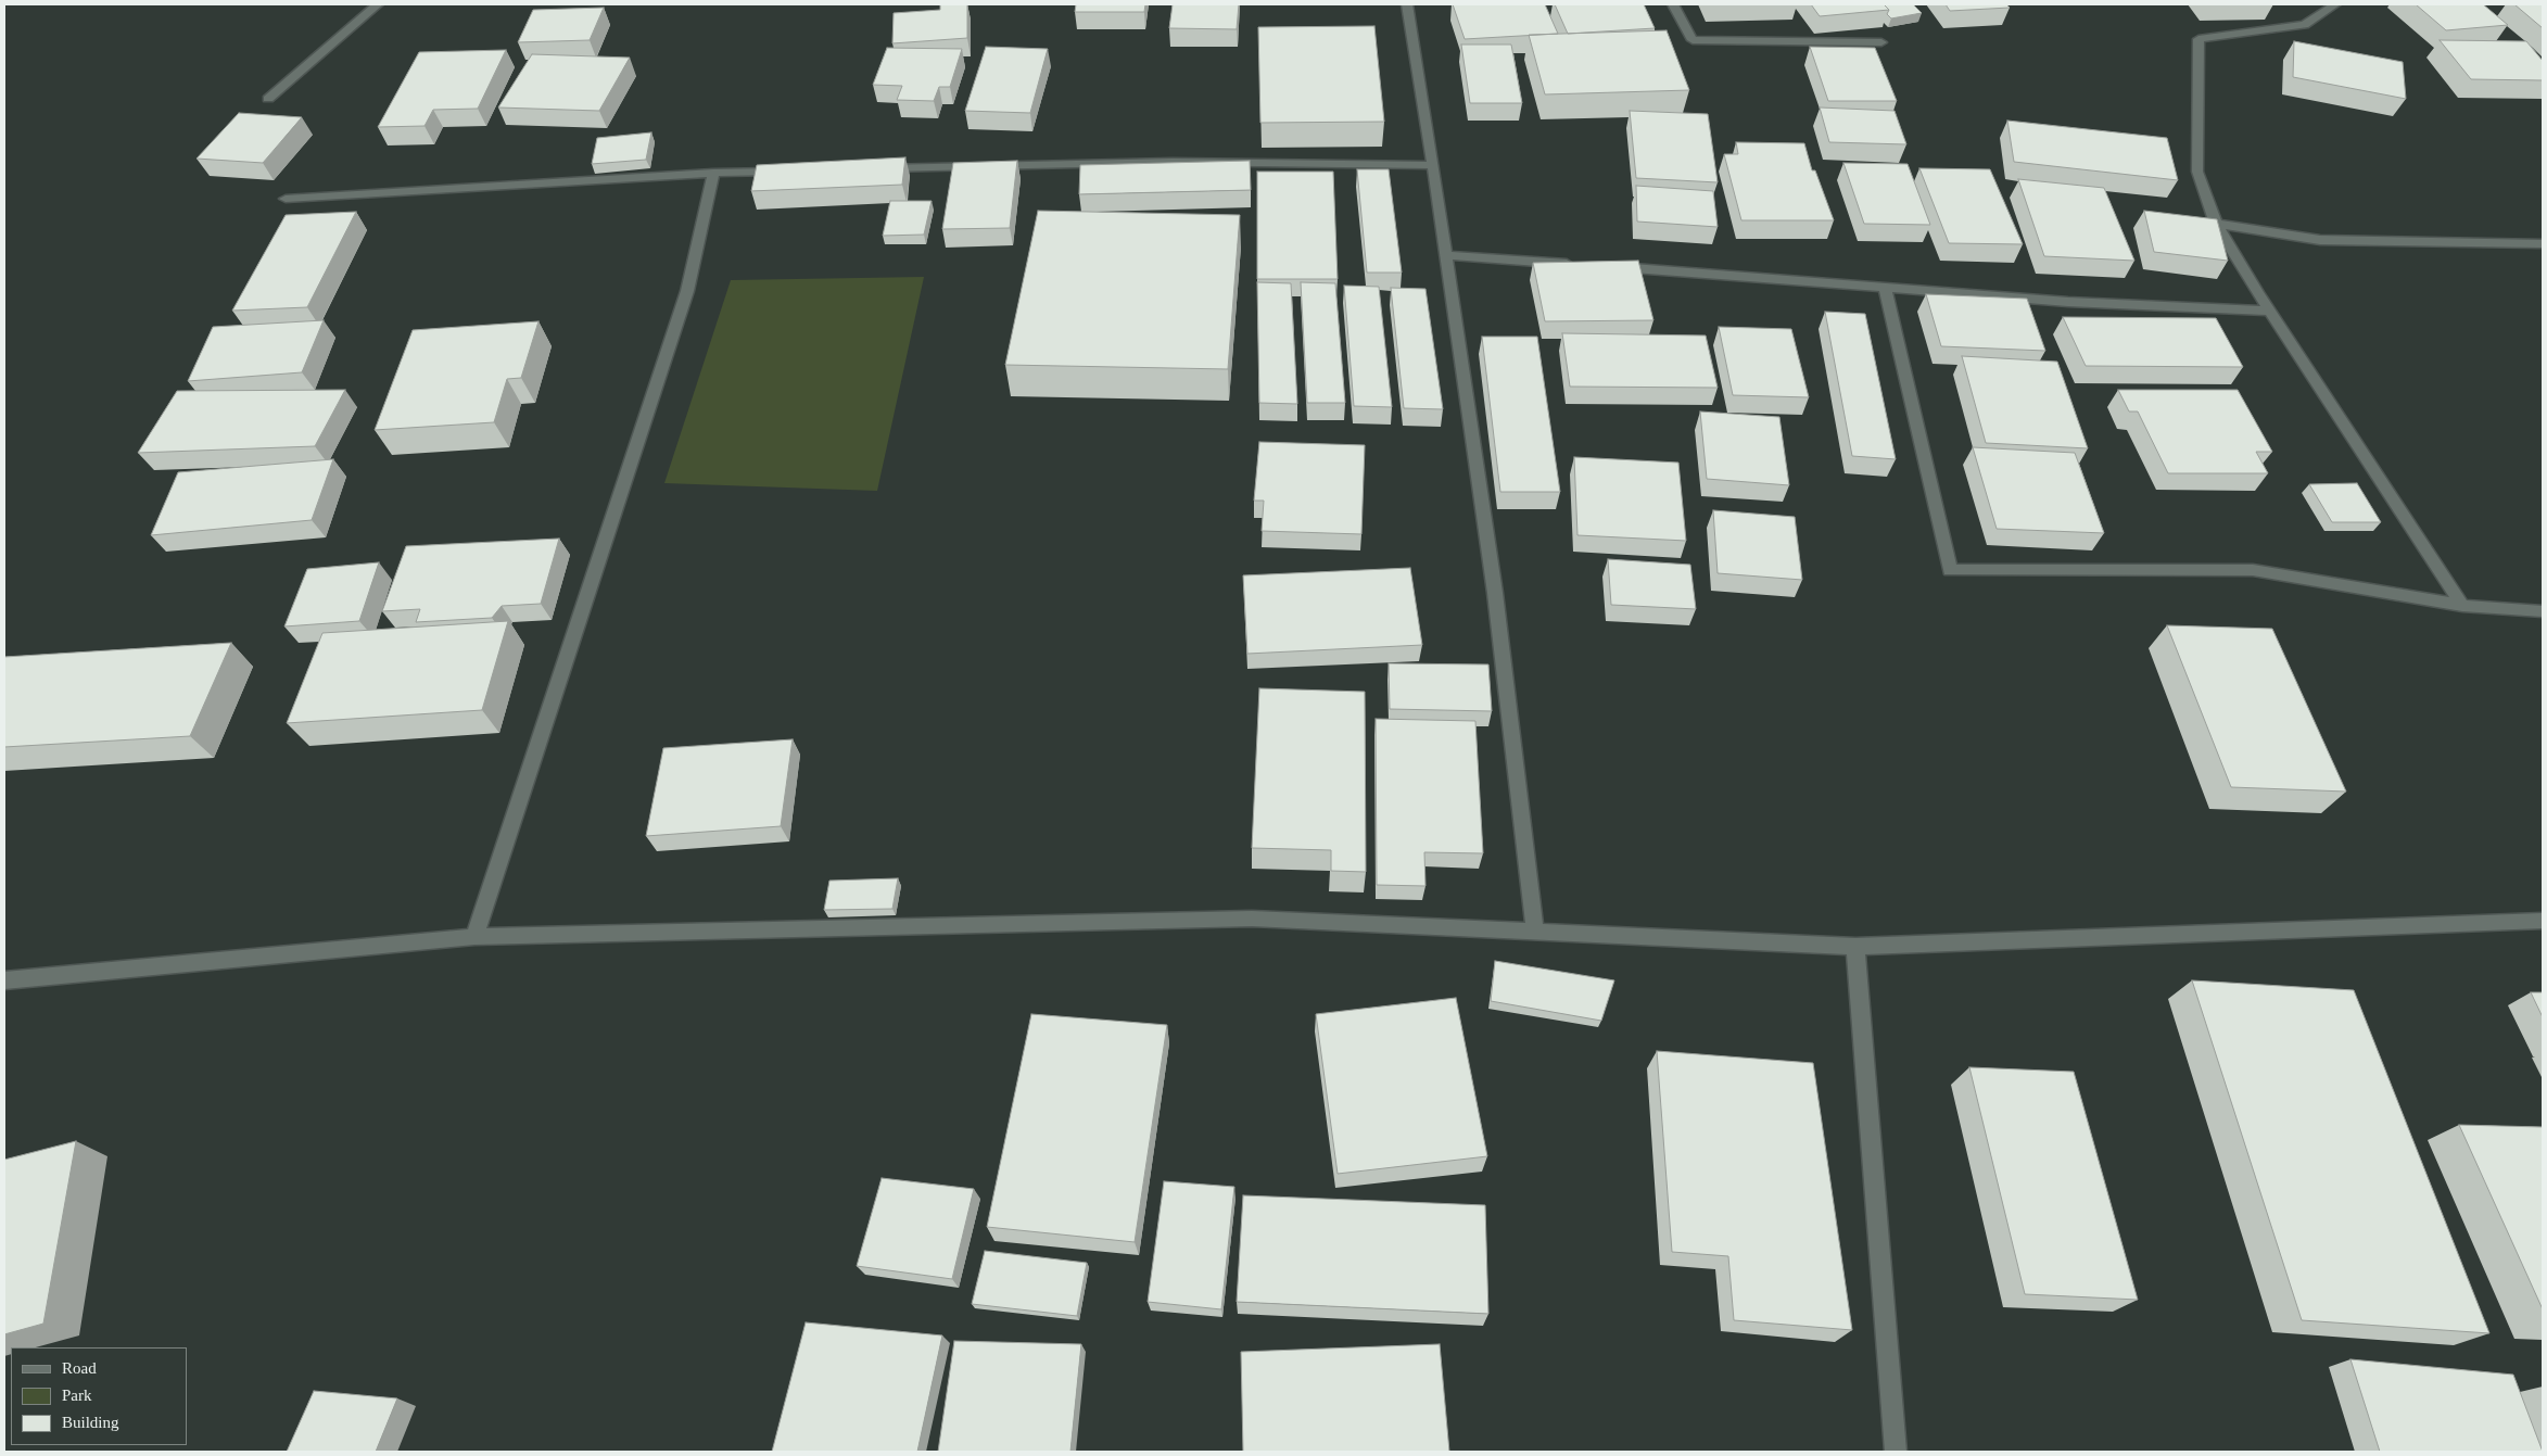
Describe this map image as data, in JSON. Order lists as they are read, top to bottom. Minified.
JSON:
{"legend":["Road","Park","Building"]}
